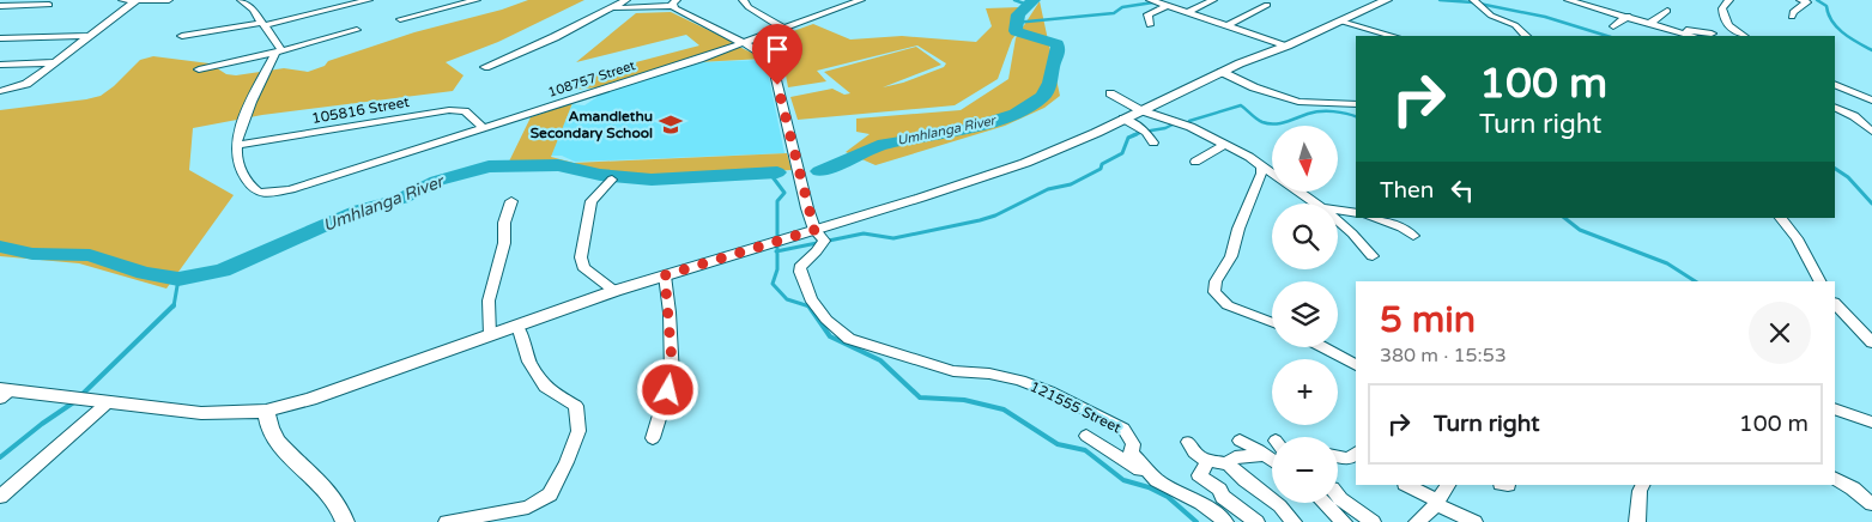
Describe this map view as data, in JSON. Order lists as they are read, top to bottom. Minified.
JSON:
{"streets":{"street":["108757 Street","105816 Street","121555 Street"]},"crossings":[["108757 Street","105816 Street"]],"water":["Umhlanga River"],"places":{"school or university":["Amandlethu Secondary School"]},"north":"bottom","page":{"turn":["100 m","Turn right"],"map_buttons":["+","−"],"then":"Then","heading":["5 min","380 m · 15:53"],"list":[{"name":"Turn right","value":"100 m"}]}}
